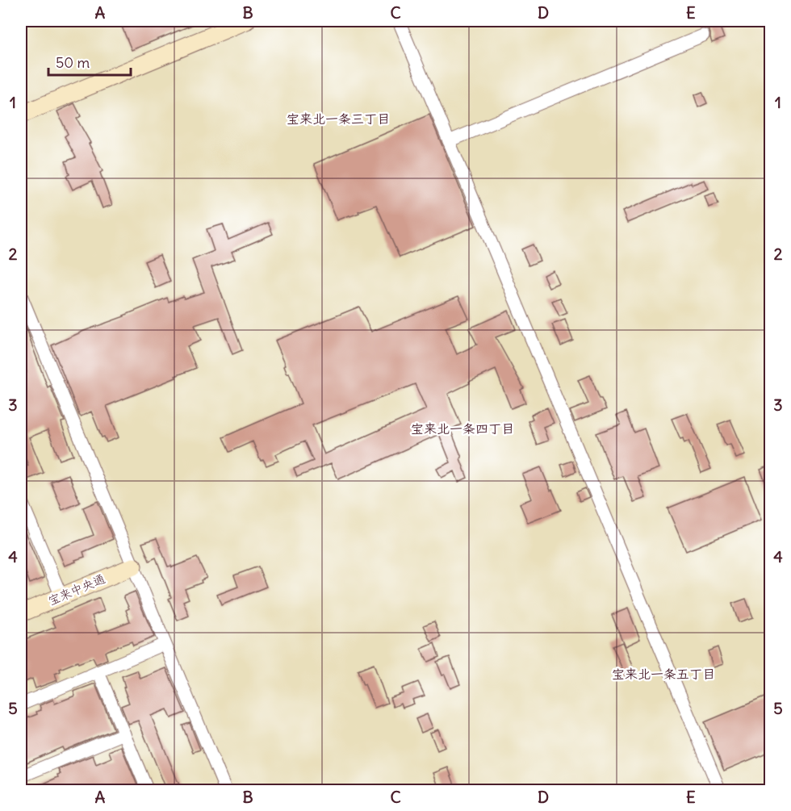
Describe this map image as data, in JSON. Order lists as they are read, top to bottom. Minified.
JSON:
{"streets":{"street":["宝来中央通"]},"districts":["宝来北一条三丁目","宝来北一条四丁目","宝来北一条五丁目"],"scale_bar":"50 m","grid":{"columns":["A","B","C","D","E"],"rows":["1","2","3","4","5"]}}
